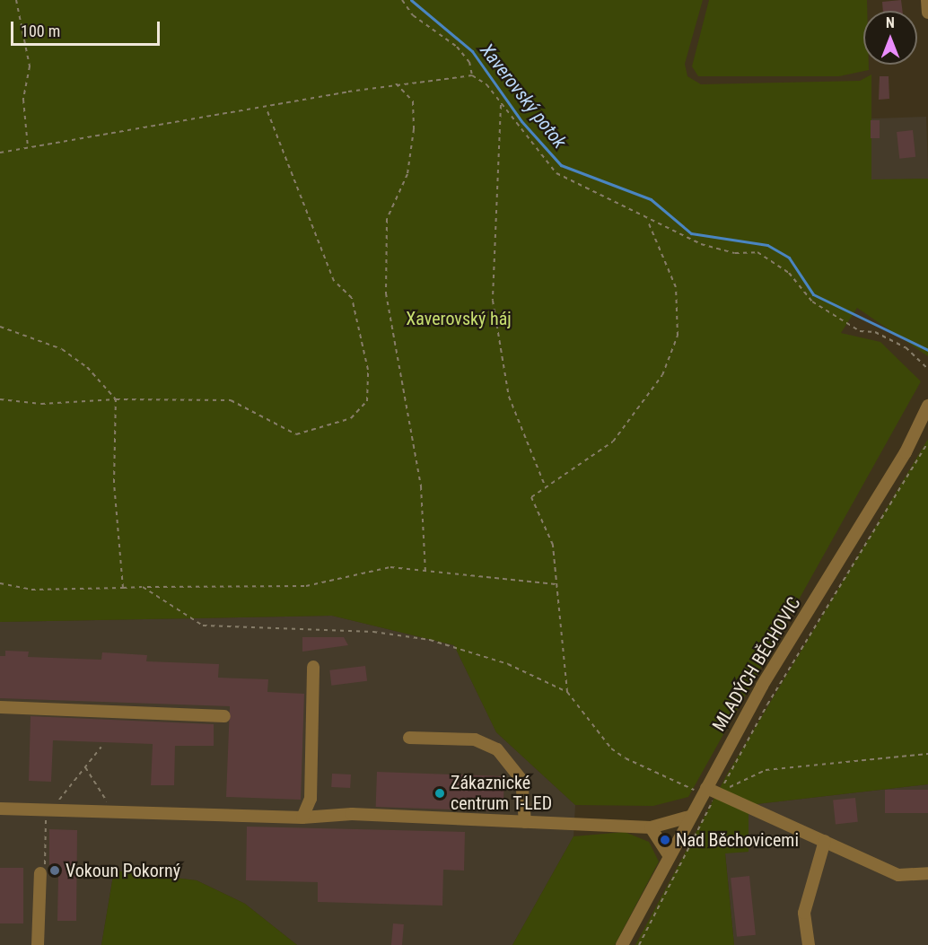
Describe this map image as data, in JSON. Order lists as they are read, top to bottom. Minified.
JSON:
{"streets":{"street":["MLADÝCH BĚCHOVIC"]},"water":["Xaverovský potok"],"parks":["Xaverovský háj"],"places":["Zákaznické centrum T-LED","Nad Běchovicemi","Vokoun Pokorný"],"scale_bar":"100 m","north":"top"}
